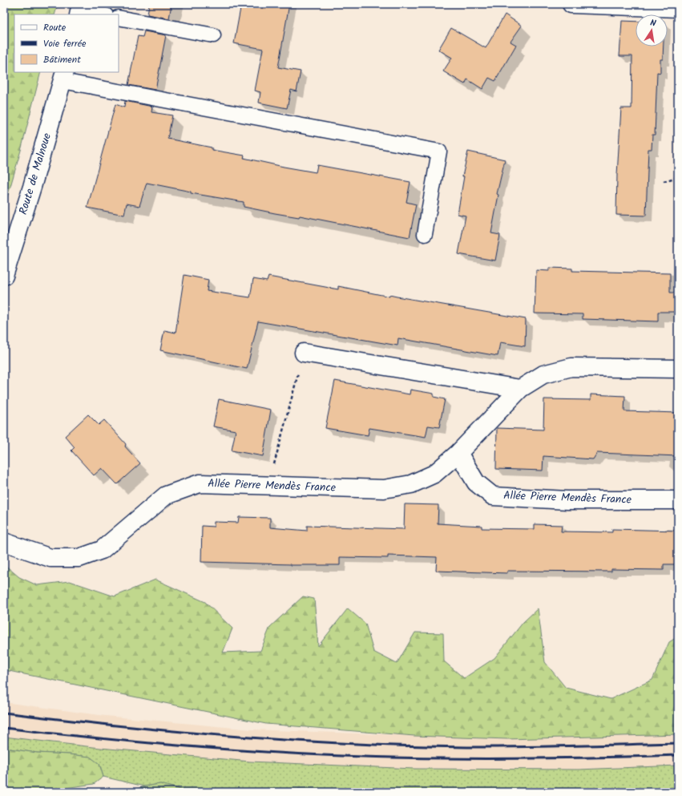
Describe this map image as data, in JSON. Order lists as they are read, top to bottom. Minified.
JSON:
{"streets":{"street":["Route de Malnoue","Allée Pierre Mendès France"]},"legend":["Route","Voie ferrée","Bâtiment"],"north":"top"}
